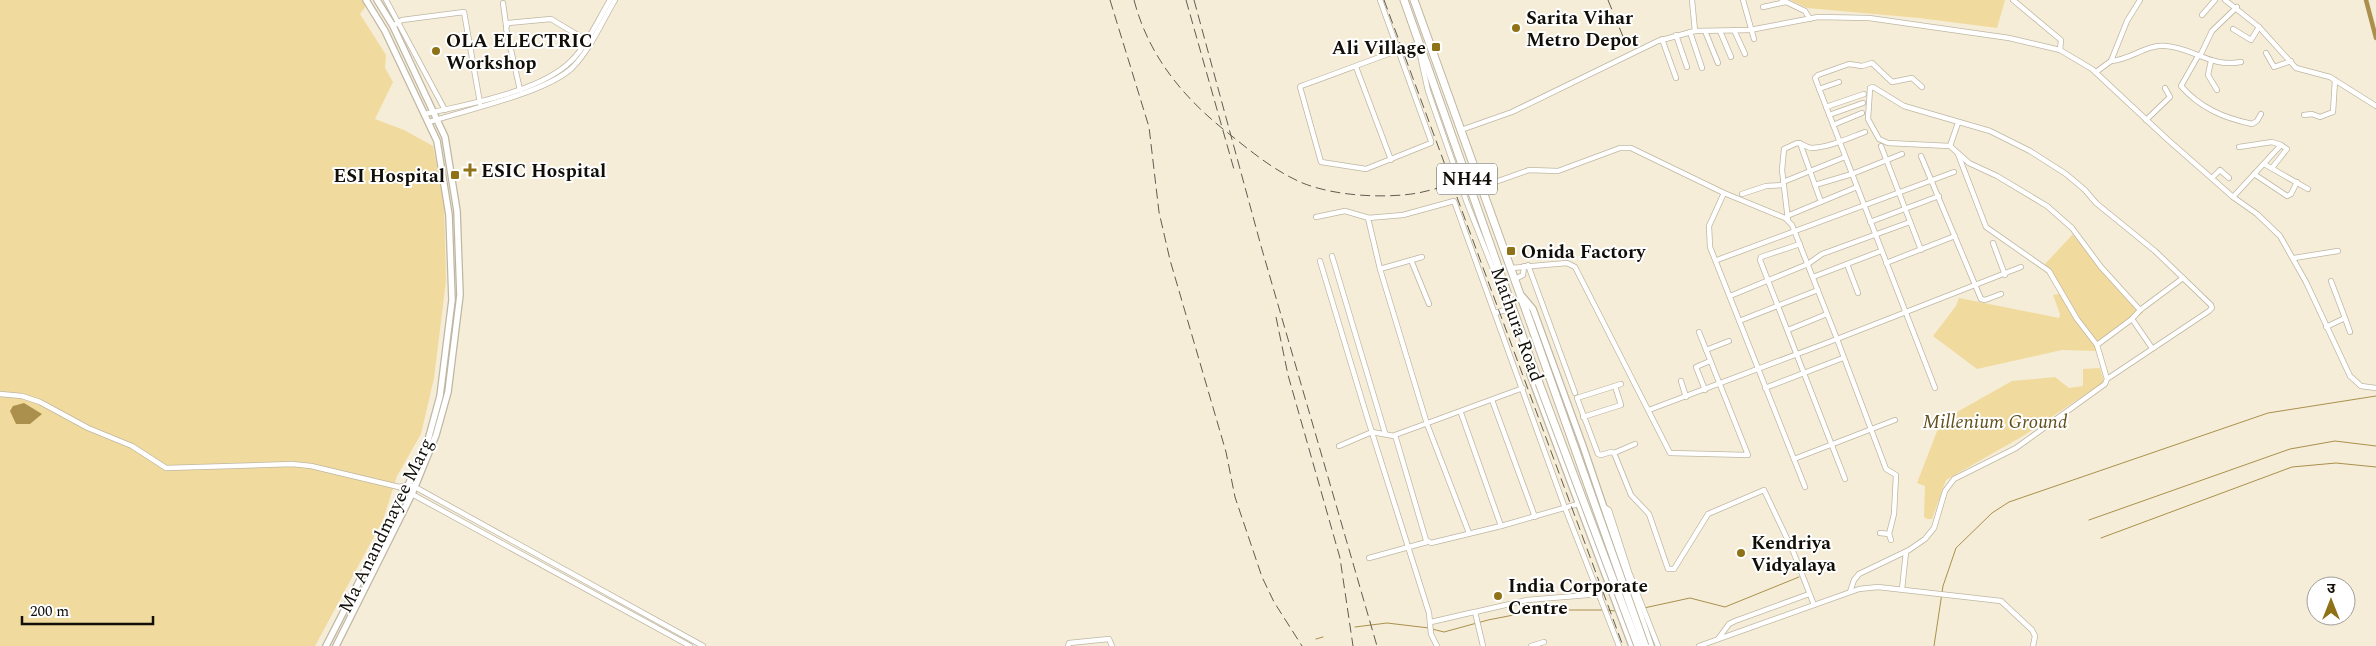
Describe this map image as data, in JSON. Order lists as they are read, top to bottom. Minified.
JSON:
{"streets":{"highway":["NH44","Mathura Road"],"main road":["Ma Anandmayee Marg"]},"parks":["Millenium Ground"],"places":{"other":["Sarita Vihar Metro Depot","OLA ELECTRIC Workshop","Kendriya Vidyalaya","India Corporate Centre"],"transit":["Ali Village","ESI Hospital","Onida Factory"],"health":["ESIC Hospital"]},"scale_bar":"200 m","north":"top"}
